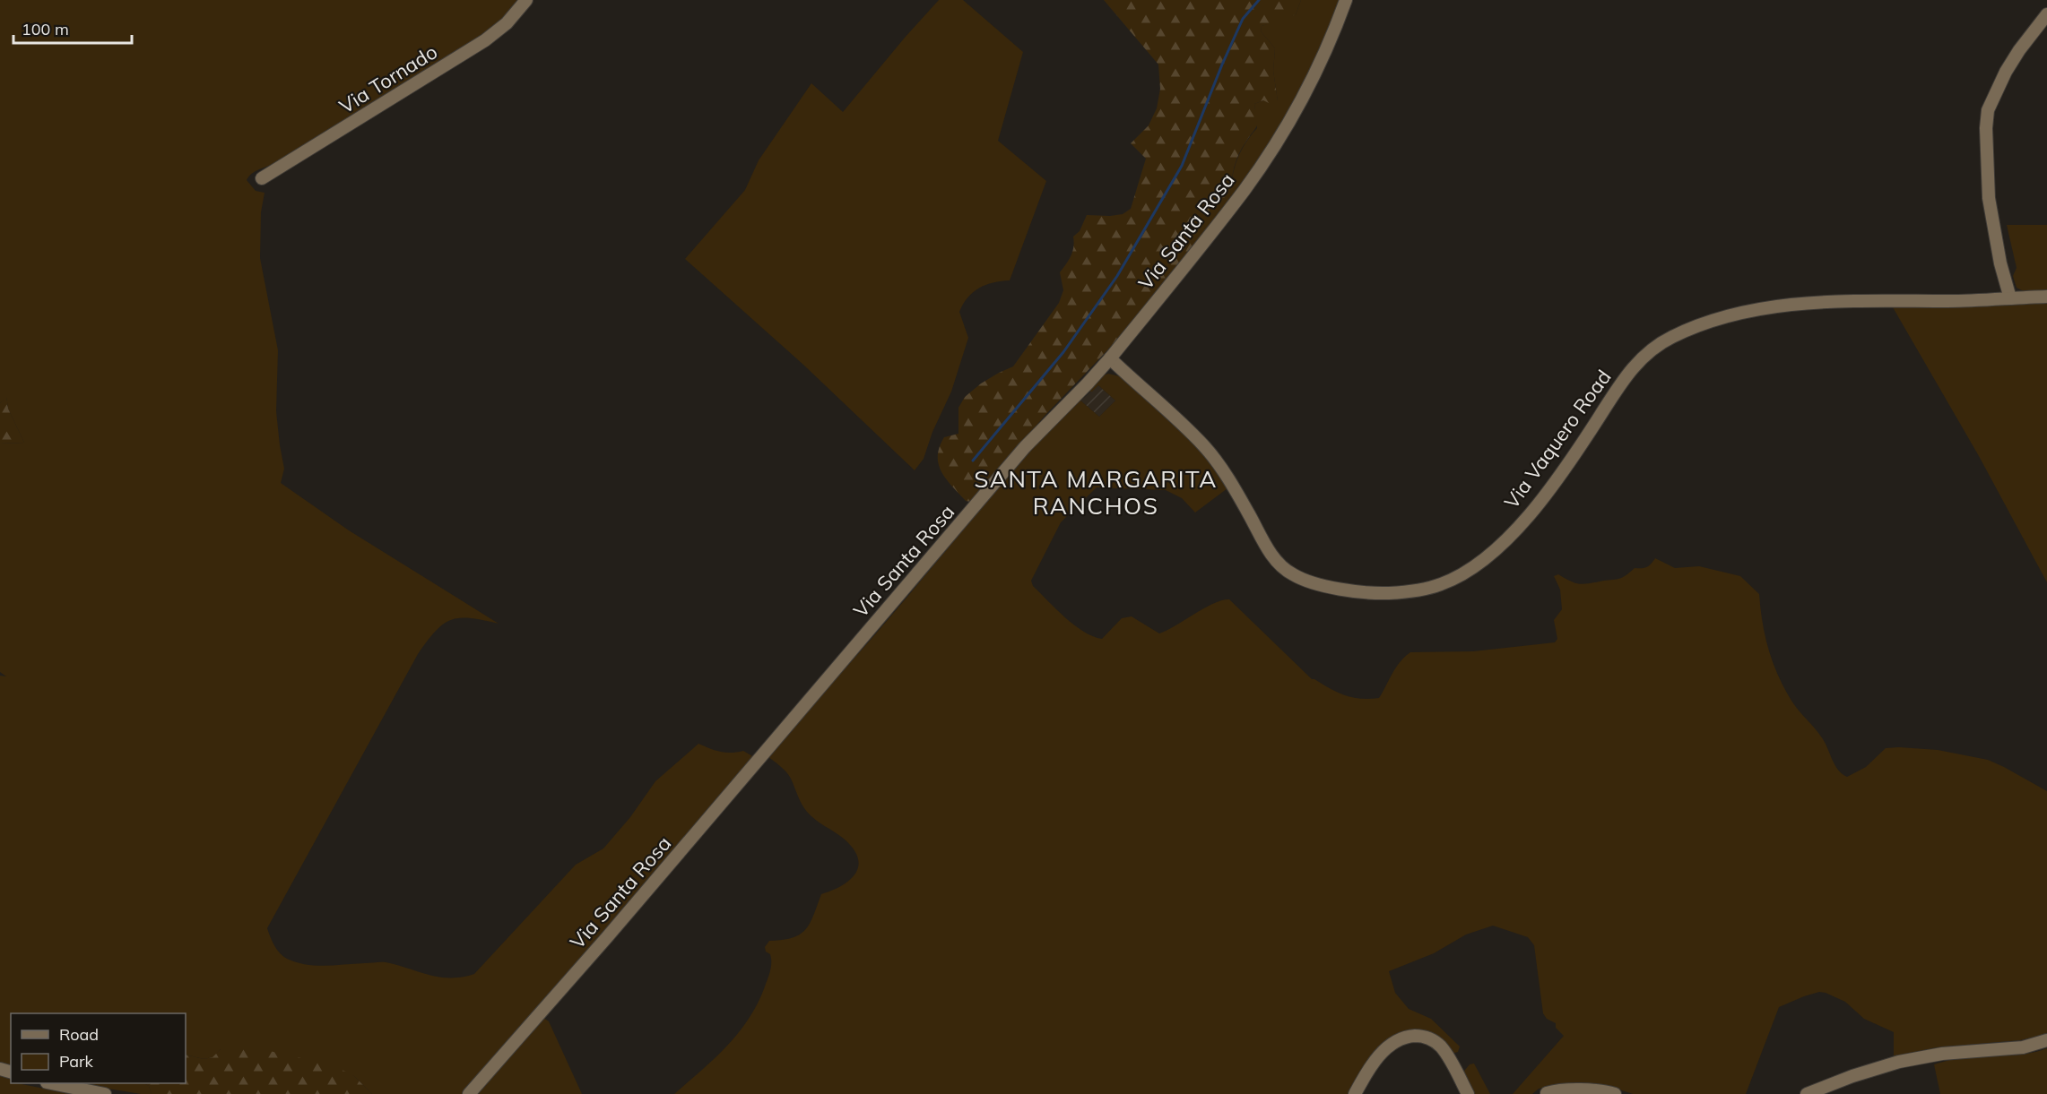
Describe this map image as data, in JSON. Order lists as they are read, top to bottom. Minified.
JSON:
{"streets":{"street":["Via Tornado","Via Santa Rosa","Via Vaquero Road"]},"crossings":[["Via Santa Rosa","Via Vaquero Road"]],"districts":["SANTA MARGARITA RANCHOS"],"legend":["Road","Park"],"scale_bar":"100 m"}
